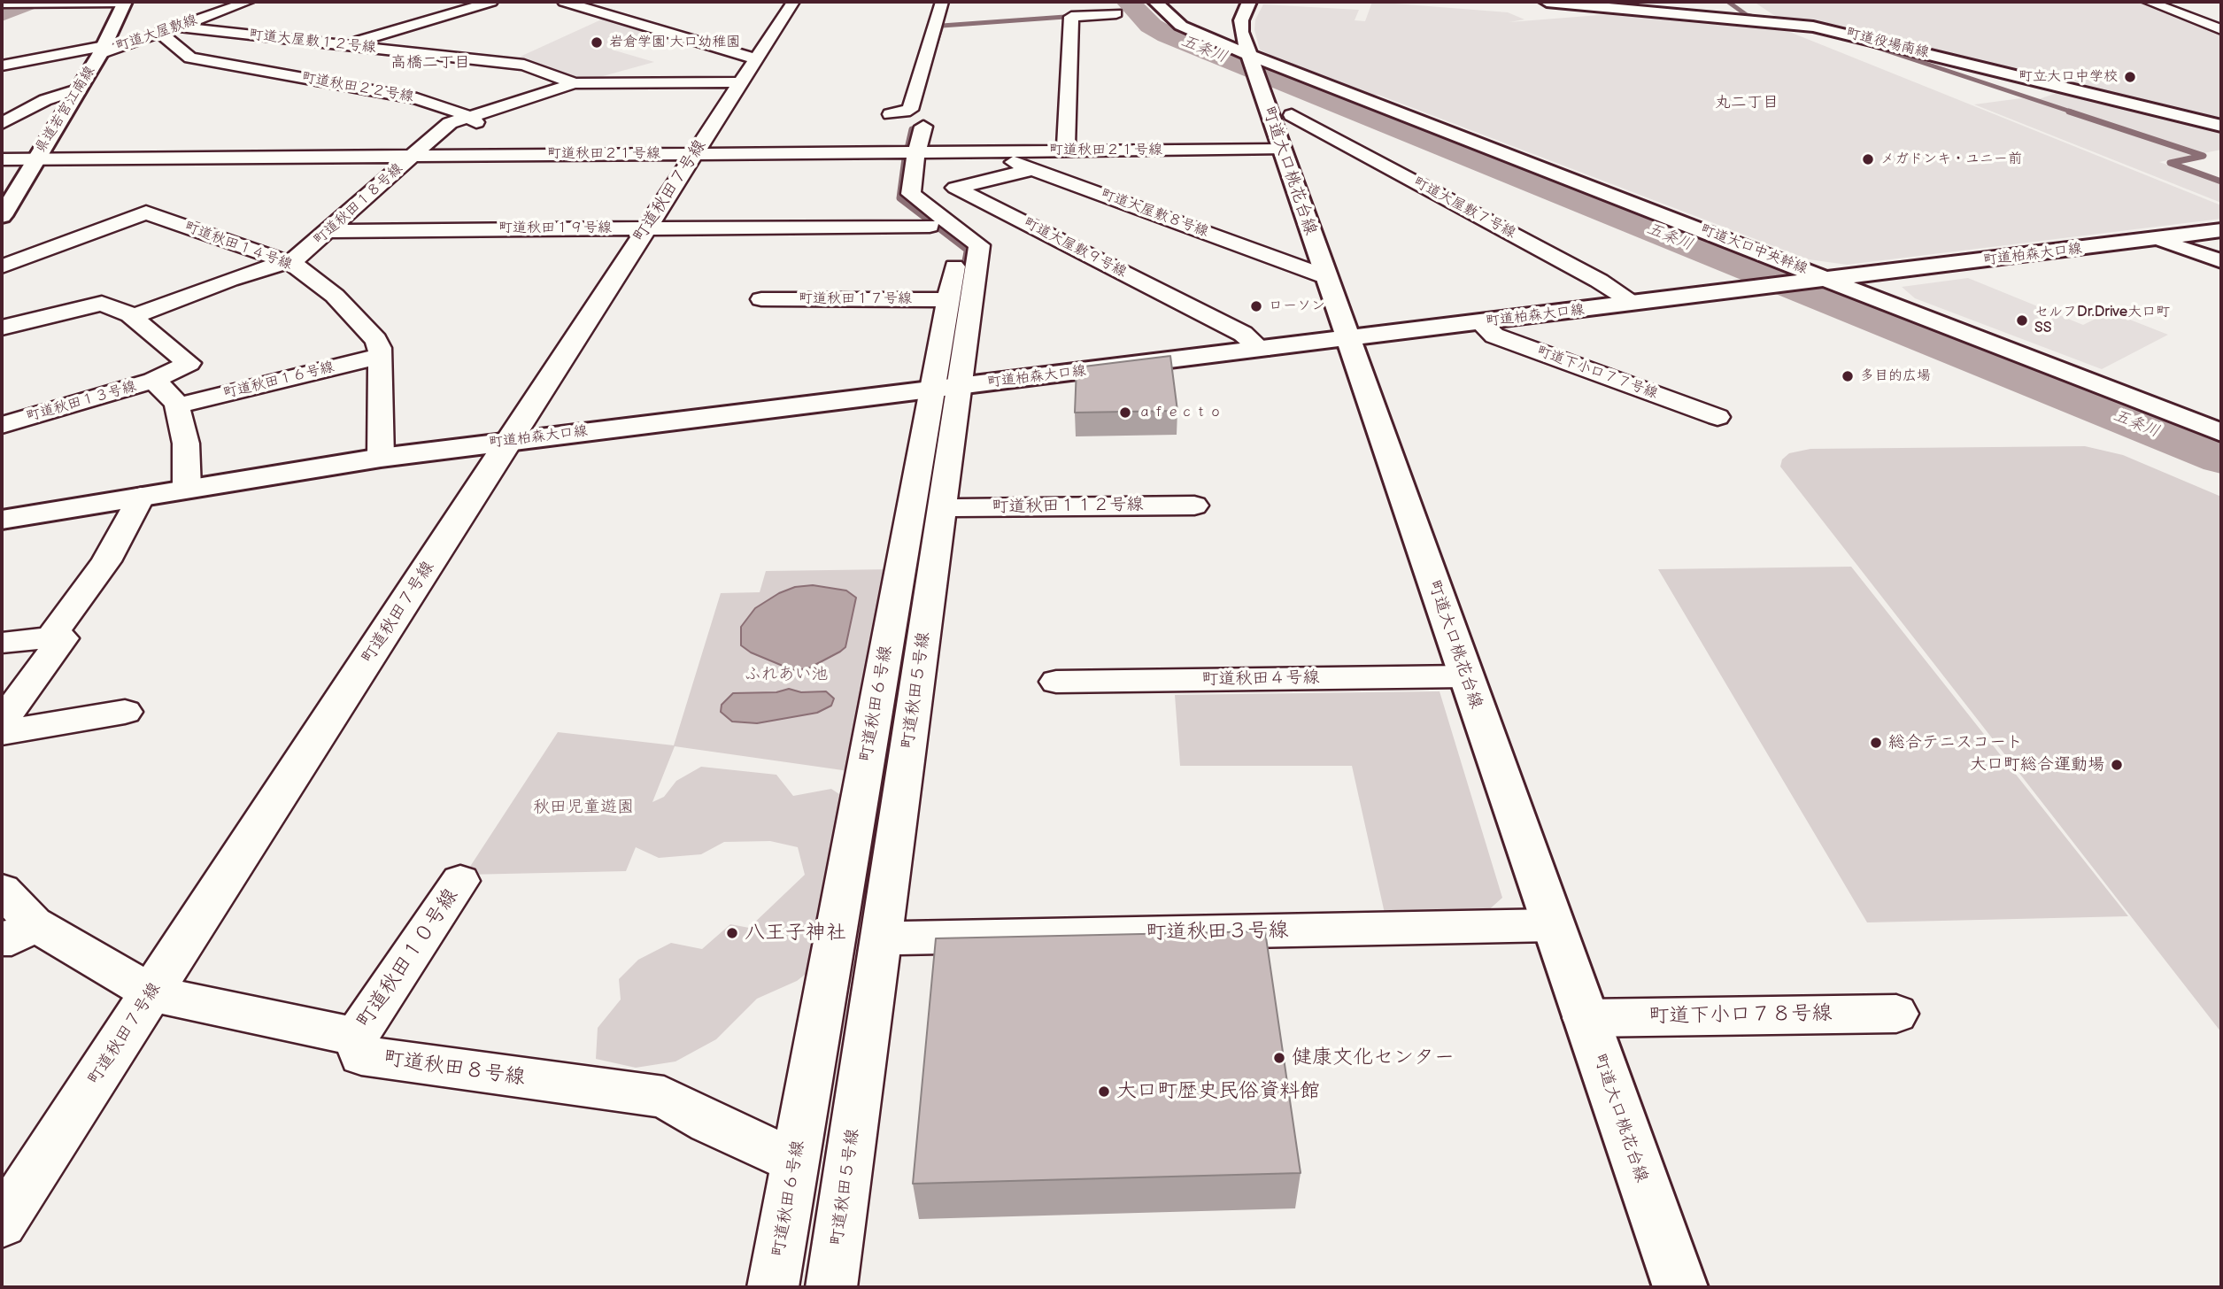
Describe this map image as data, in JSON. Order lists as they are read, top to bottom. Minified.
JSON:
{"streets":{"street":["町道大屋敷線","町道大屋敷１２号線","町道役場南線","町道秋田２２号線","県道若宮江南線","町道秋田２１号線","町道大口桃花台線","町道秋田７号線","町道秋田１８号線","町道大屋敷７号線","町道大屋敷８号線","町道秋田１９号線","町道秋田１４号線","町道大屋敷９号線","町道大口中央幹線","町道柏森大口線","町道秋田１７号線","町道下小口７７号線","町道秋田１６号線","町道秋田１３号線","町道秋田１１２号線","町道秋田４号線","町道秋田５号線","町道秋田６号線","町道秋田３号線","町道秋田１０号線","町道下小口７８号線","町道秋田８号線"]},"crossings":[["町道大屋敷線","町道大屋敷１２号線"],["町道大屋敷線","町道秋田２２号線"],["町道大屋敷線","県道若宮江南線"],["町道大屋敷１２号線","町道秋田７号線"],["町道大屋敷１２号線","町道秋田１８号線"],["町道秋田２２号線","町道秋田１８号線"],["県道若宮江南線","町道秋田２１号線"],["町道秋田２１号線","町道大口桃花台線"],["町道秋田２１号線","町道秋田７号線"],["町道秋田２１号線","町道秋田１８号線"],["町道秋田２１号線","町道大屋敷８号線"],["町道秋田２１号線","町道秋田５号線"],["町道秋田２１号線","町道秋田６号線"],["町道大口桃花台線","町道大屋敷８号線"],["町道大口桃花台線","町道大口中央幹線"],["町道大口桃花台線","町道柏森大口線"],["町道大口桃花台線","町道秋田４号線"],["町道大口桃花台線","町道秋田３号線"],["町道大口桃花台線","町道下小口７８号線"],["町道秋田７号線","町道秋田１９号線"],["町道秋田７号線","町道柏森大口線"],["町道秋田１８号線","町道秋田１９号線"],["町道秋田１８号線","町道秋田１４号線"],["町道大屋敷７号線","町道柏森大口線"],["町道大屋敷８号線","町道大屋敷９号線"],["町道秋田１９号線","町道秋田６号線"],["町道秋田１４号線","町道柏森大口線"],["町道秋田１４号線","町道秋田１６号線"],["町道大屋敷９号線","町道柏森大口線"],["町道大口中央幹線","町道柏森大口線"],["町道柏森大口線","町道下小口７７号線"],["町道柏森大口線","町道秋田１３号線"],["町道柏森大口線","町道秋田５号線"],["町道柏森大口線","町道秋田６号線"],["町道秋田１７号線","町道秋田６号線"],["町道秋田１６号線","町道秋田１３号線"],["町道秋田１１２号線","町道秋田５号線"],["町道秋田５号線","町道秋田６号線"],["町道秋田５号線","町道秋田３号線"],["町道秋田６号線","町道秋田８号線"],["町道秋田１０号線","町道秋田８号線"]],"districts":["高橋二丁目","丸二丁目"],"water":["五条川"],"parks":["ふれあい池","秋田児童遊園"],"places":["岩倉学園 大口幼稚園","町立大口中学校","メガドンキ・ユニー前","ローソン","セルフDr.Drive大口町 SS","多目的広場","ａｆｅｃｔｏ","総合テニスコート","大口町総合運動場","八王子神社","健康文化センター","大口町歴史民俗資料館"]}
